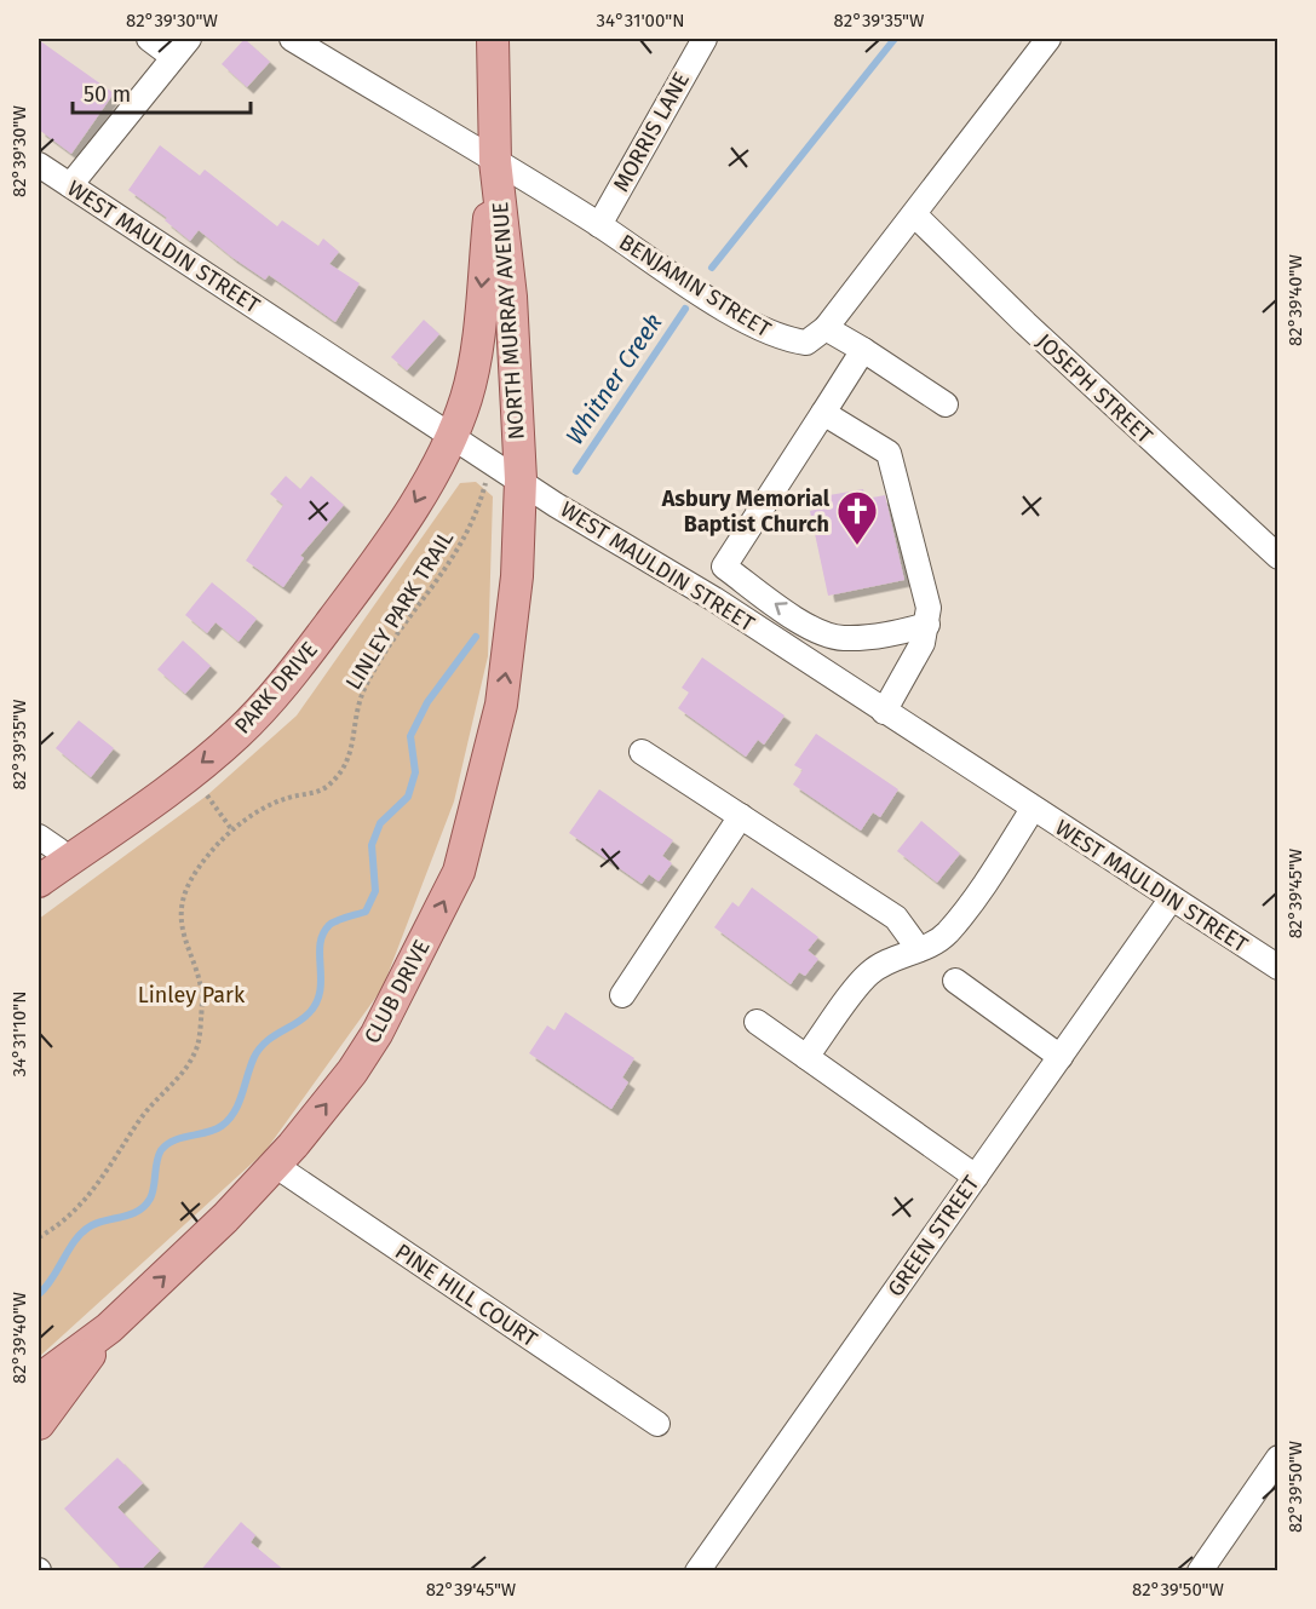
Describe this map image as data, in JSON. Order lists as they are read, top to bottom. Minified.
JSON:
{"streets":{"main road":["NORTH MURRAY AVENUE","PARK DRIVE","CLUB DRIVE"],"street":["MORRIS LANE","WEST MAULDIN STREET","BENJAMIN STREET","JOSEPH STREET","GREEN STREET","PINE HILL COURT"],"path":["LINLEY PARK TRAIL"]},"crossings":[["MORRIS LANE","BENJAMIN STREET"],["WEST MAULDIN STREET","NORTH MURRAY AVENUE"],["WEST MAULDIN STREET","LINLEY PARK TRAIL"],["WEST MAULDIN STREET","PARK DRIVE"],["WEST MAULDIN STREET","CLUB DRIVE"],["WEST MAULDIN STREET","GREEN STREET"],["BENJAMIN STREET","NORTH MURRAY AVENUE"],["BENJAMIN STREET","JOSEPH STREET"],["NORTH MURRAY AVENUE","PARK DRIVE"],["NORTH MURRAY AVENUE","CLUB DRIVE"],["CLUB DRIVE","PINE HILL COURT"]],"one_way":["PARK DRIVE","CLUB DRIVE"],"water":["Whitner Creek"],"parks":["Linley Park"],"places":{"church":["Asbury Memorial Baptist Church"]},"scale_bar":"50 m","coordinates":["82°39'30\"W","34°31'00\"N","82°39'35\"W","82°39'40\"W","82°39'45\"W","34°31'10\"N","82°39'50\"W"]}
